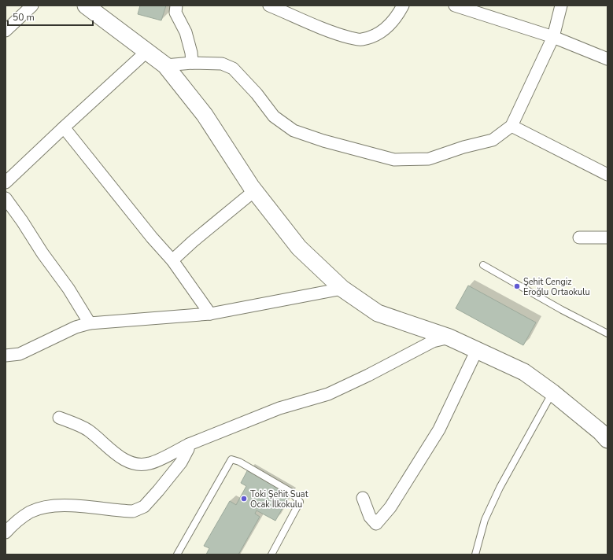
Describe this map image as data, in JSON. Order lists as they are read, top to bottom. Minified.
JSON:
{"places":["Şehit Cengiz Eroğlu Ortaokulu","Toki Şehit Suat Ocak İlkokulu"],"scale_bar":"50 m"}
